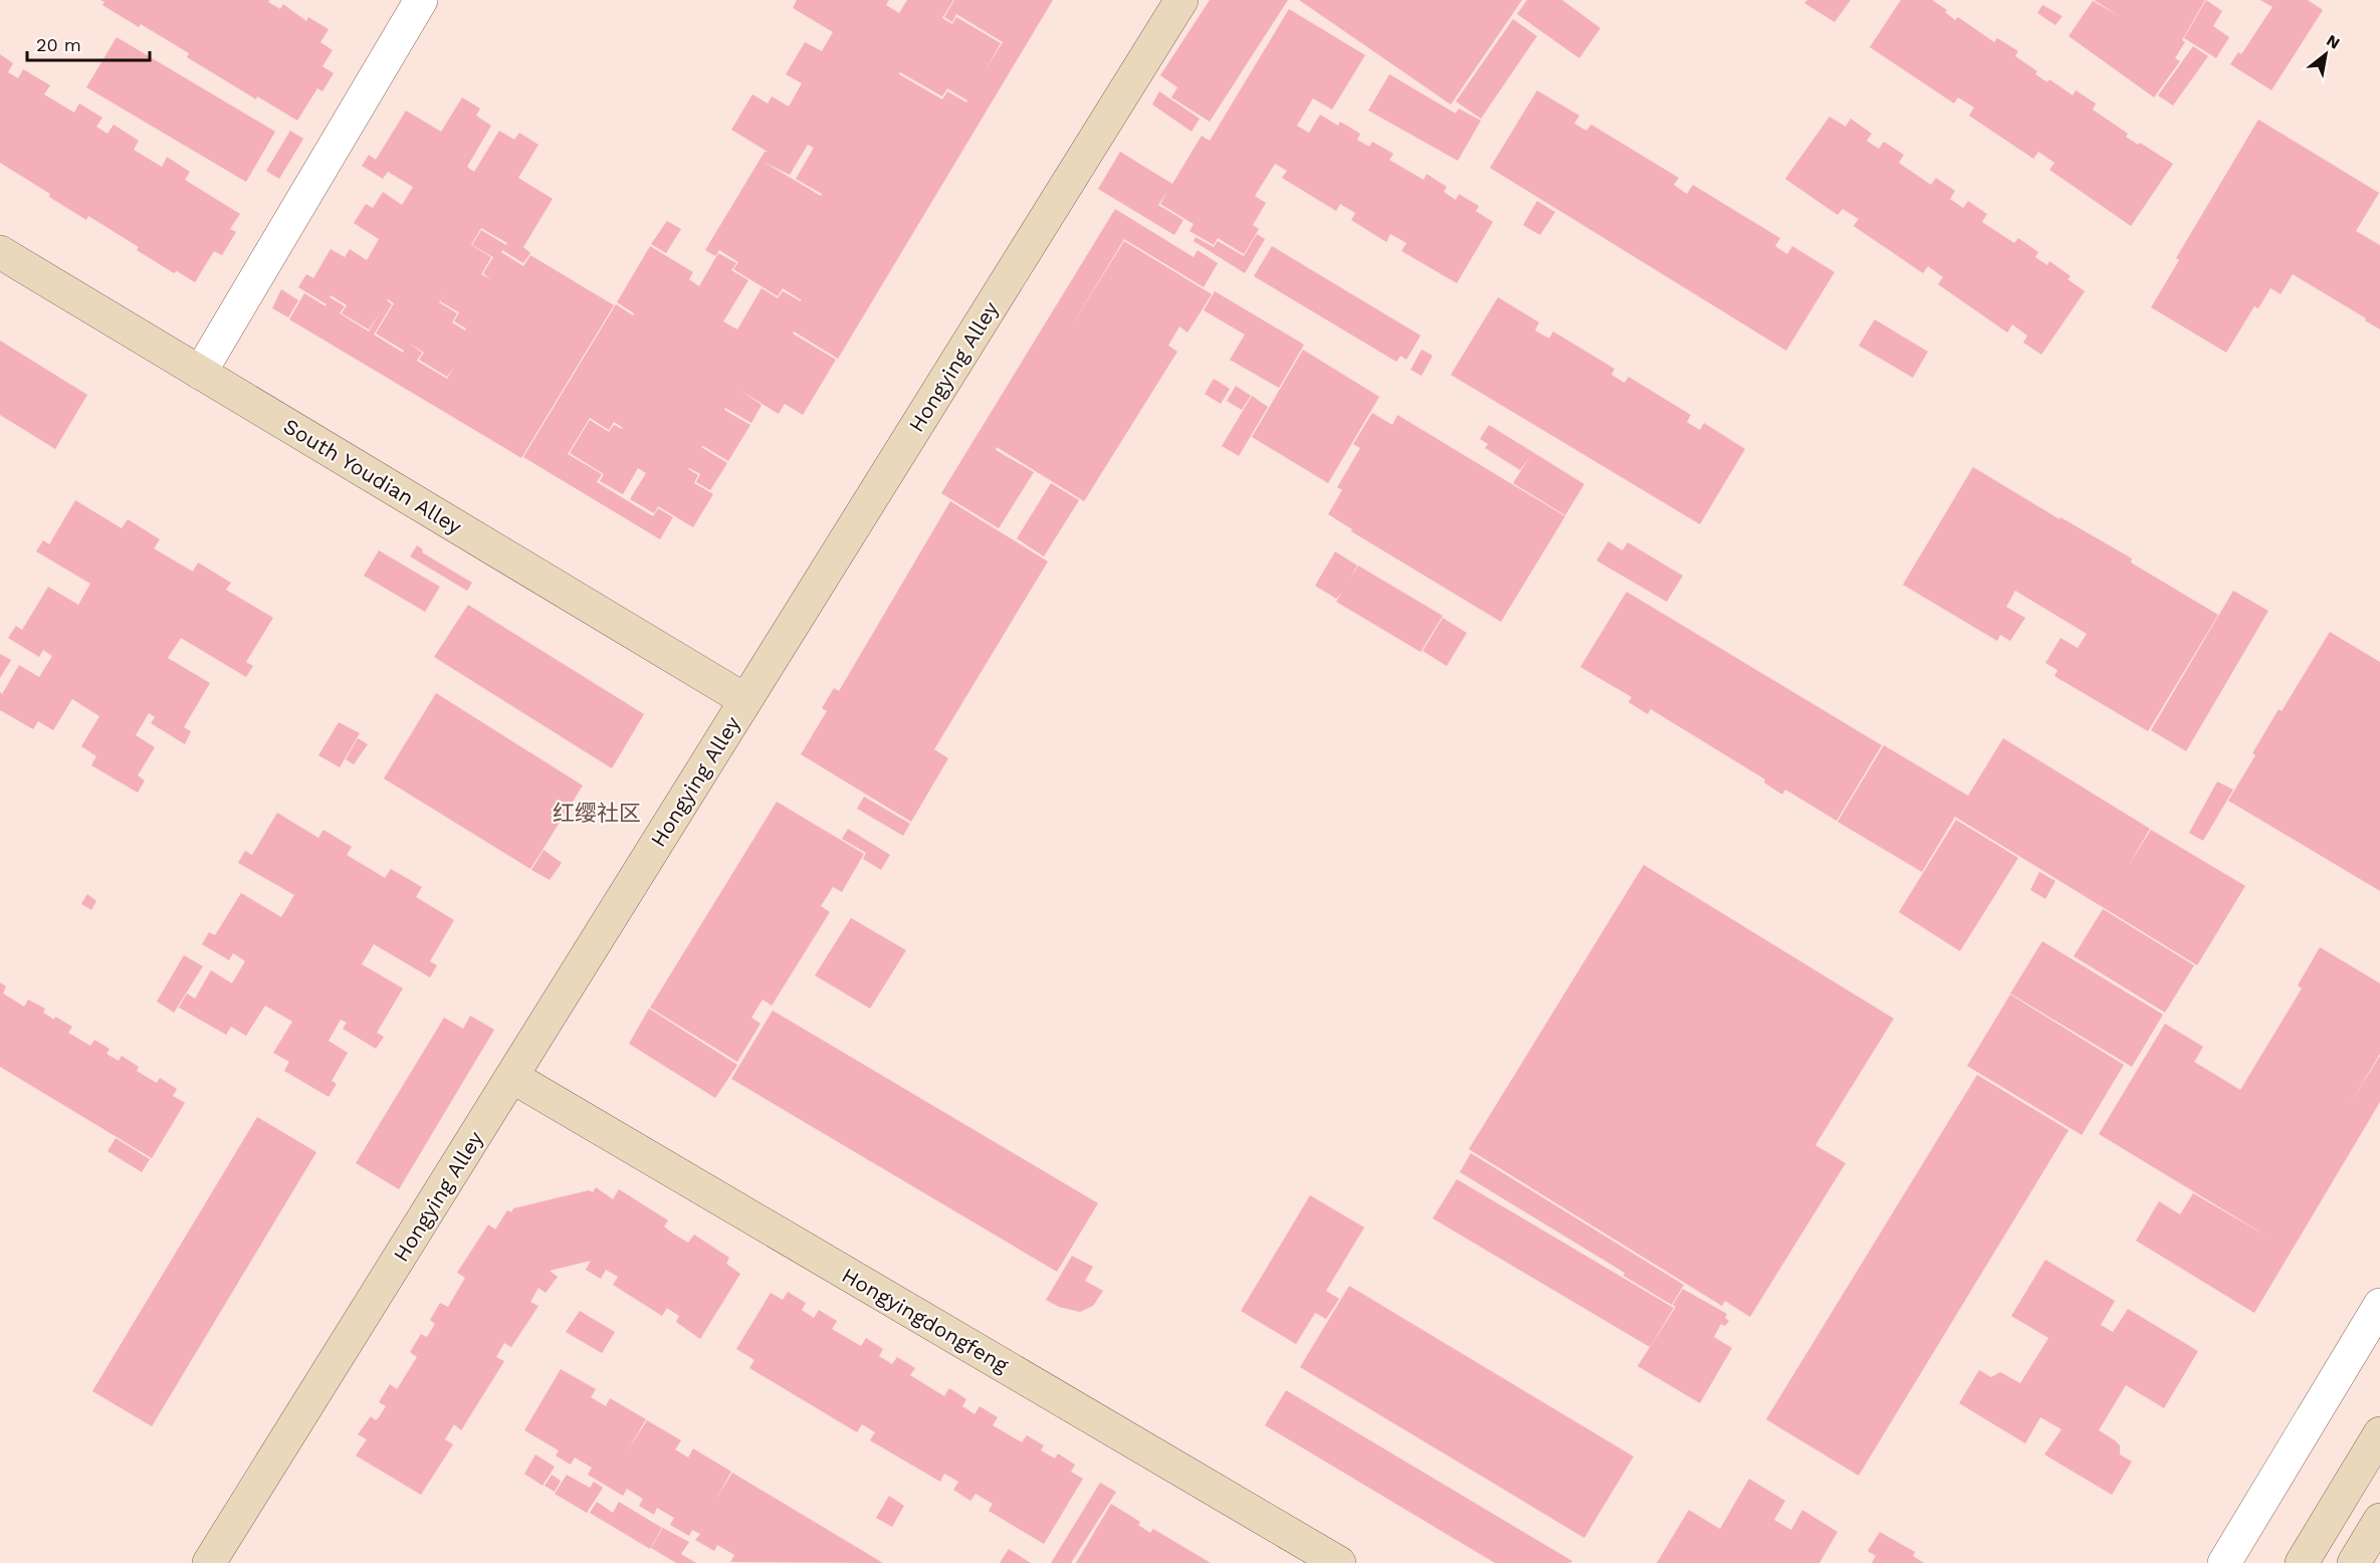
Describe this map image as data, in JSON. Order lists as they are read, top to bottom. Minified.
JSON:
{"streets":{"street":["Hongying Alley","South Youdian Alley","Hongyingdongfeng"]},"crossings":[["Hongying Alley","South Youdian Alley"],["Hongying Alley","Hongyingdongfeng"]],"districts":["红缨社区"],"scale_bar":"20 m","north":"top right"}
